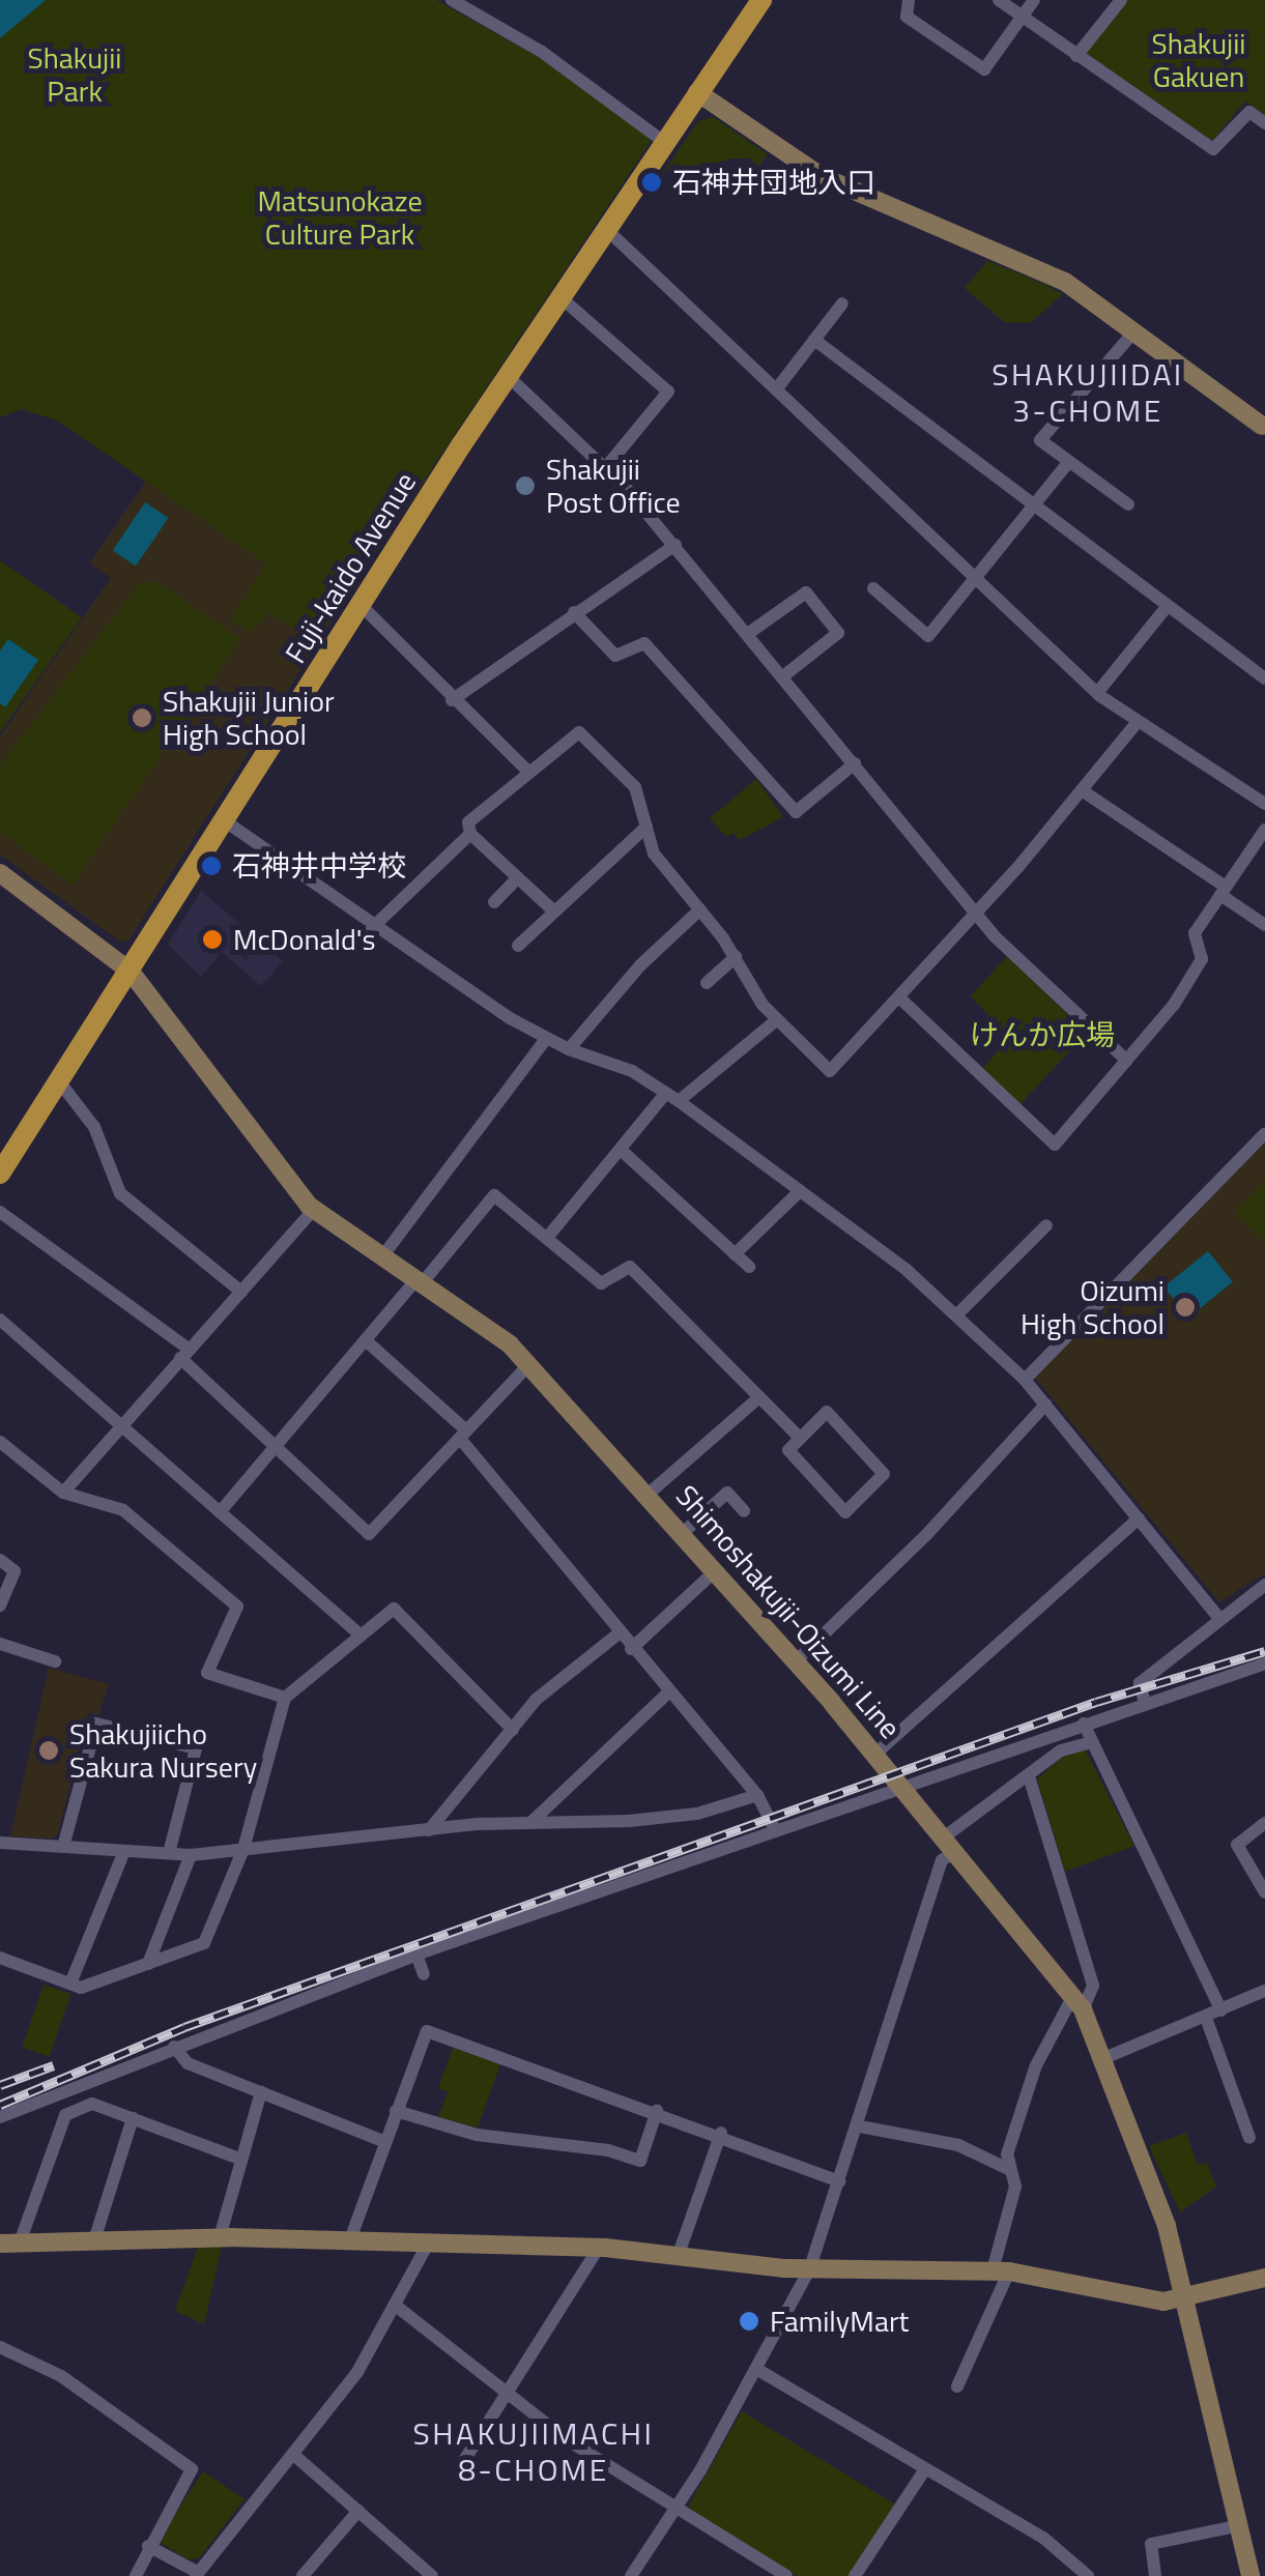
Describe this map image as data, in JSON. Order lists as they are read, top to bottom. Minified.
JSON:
{"streets":{"main road":["Fuji-kaido Avenue","Shimoshakujii-Oizumi Line"]},"crossings":[["Fuji-kaido Avenue","Shimoshakujii-Oizumi Line"]],"districts":["SHAKUJIIDAI 3-CHOME","SHAKUJIIMACHI 8-CHOME"],"parks":["Shakujii Gakuen","Shakujii Park","Matsunokaze Culture Park","けんか広場"],"places":["石神井団地入口","Shakujii Post Office","Shakujii Junior High School","石神井中学校","McDonald's","Oizumi High School","Shakujiicho Sakura Nursery","FamilyMart"]}
